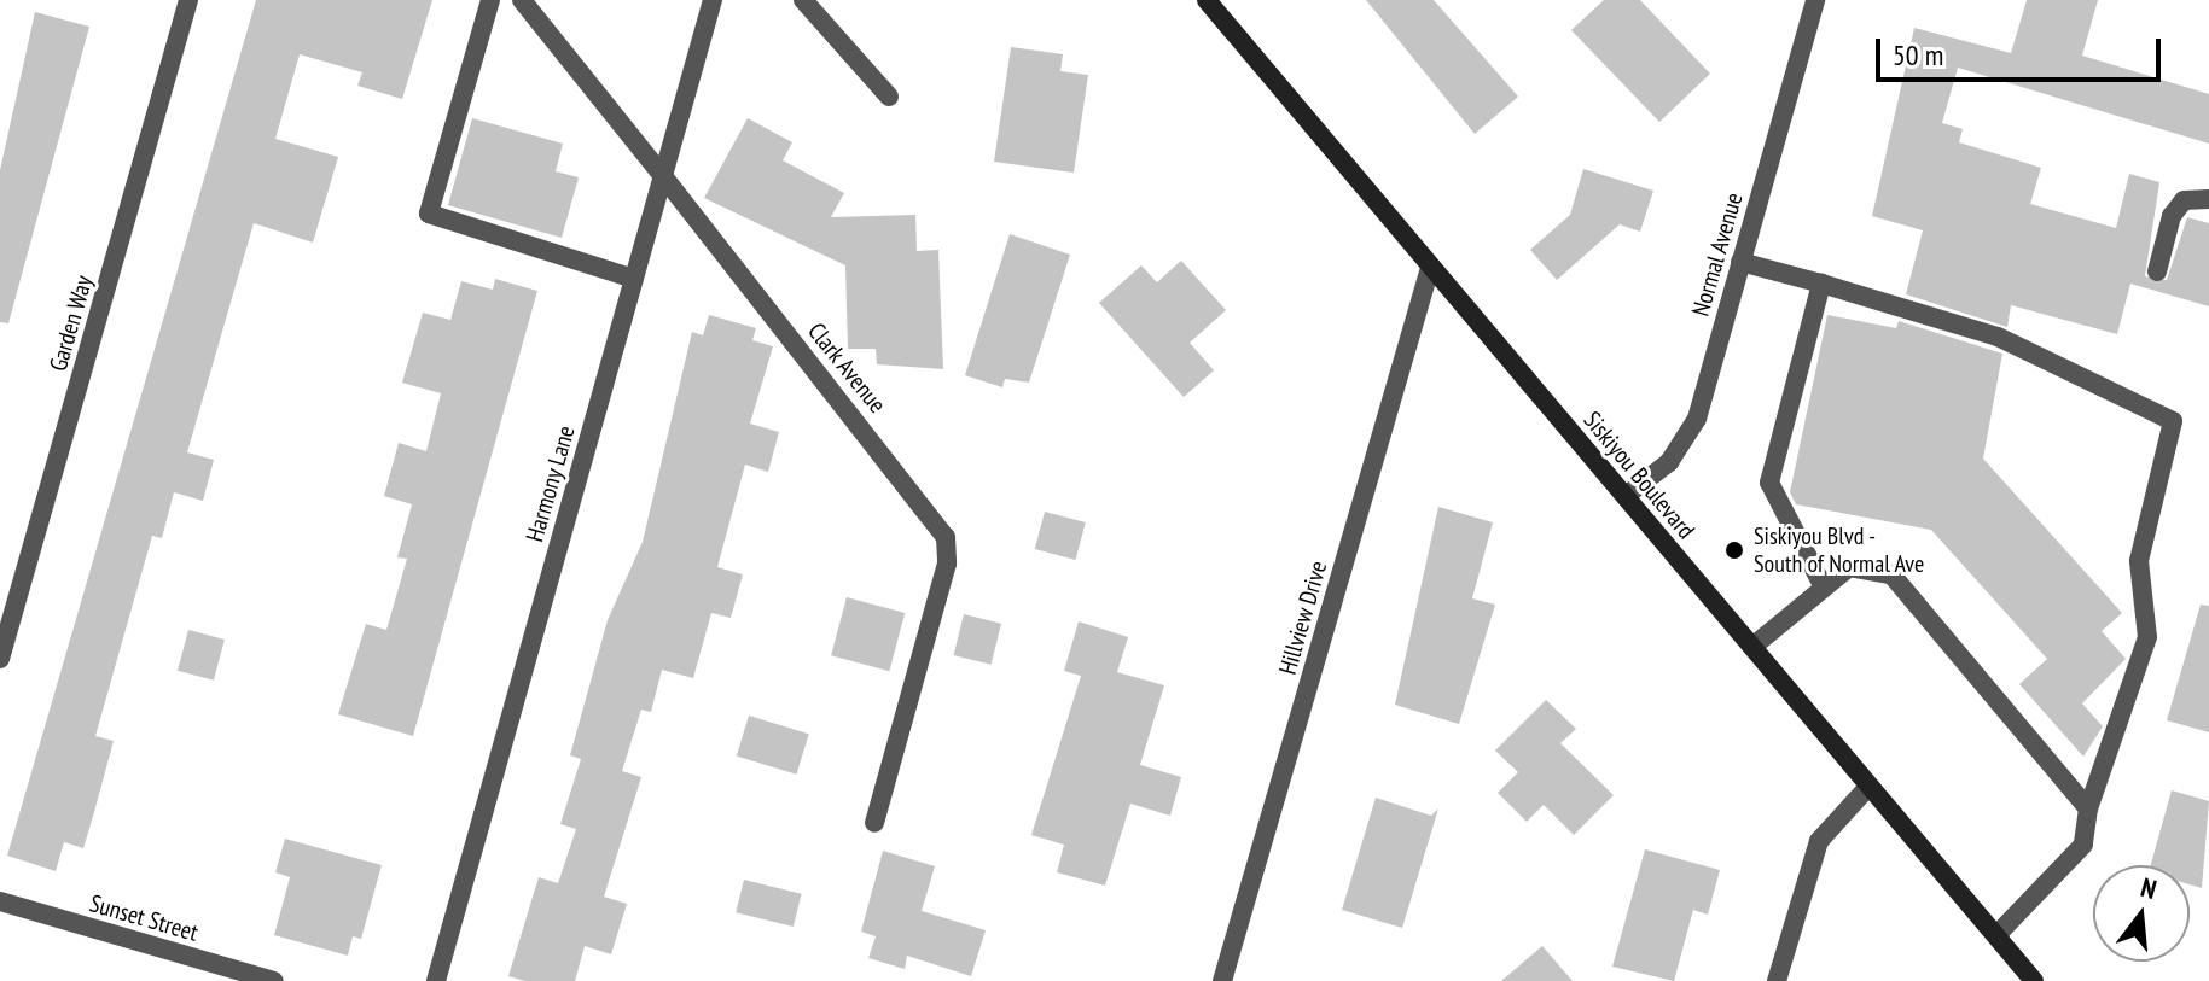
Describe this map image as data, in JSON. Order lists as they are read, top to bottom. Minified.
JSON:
{"streets":{"main road":["Siskiyou Boulevard"],"street":["Normal Avenue","Garden Way","Clark Avenue","Harmony Lane","Hillview Drive","Sunset Street"]},"crossings":[["Normal Avenue","Siskiyou Boulevard"],["Clark Avenue","Harmony Lane"],["Siskiyou Boulevard","Hillview Drive"]],"places":["Siskiyou Blvd - South of Normal Ave"],"scale_bar":"50 m","north":"top"}
